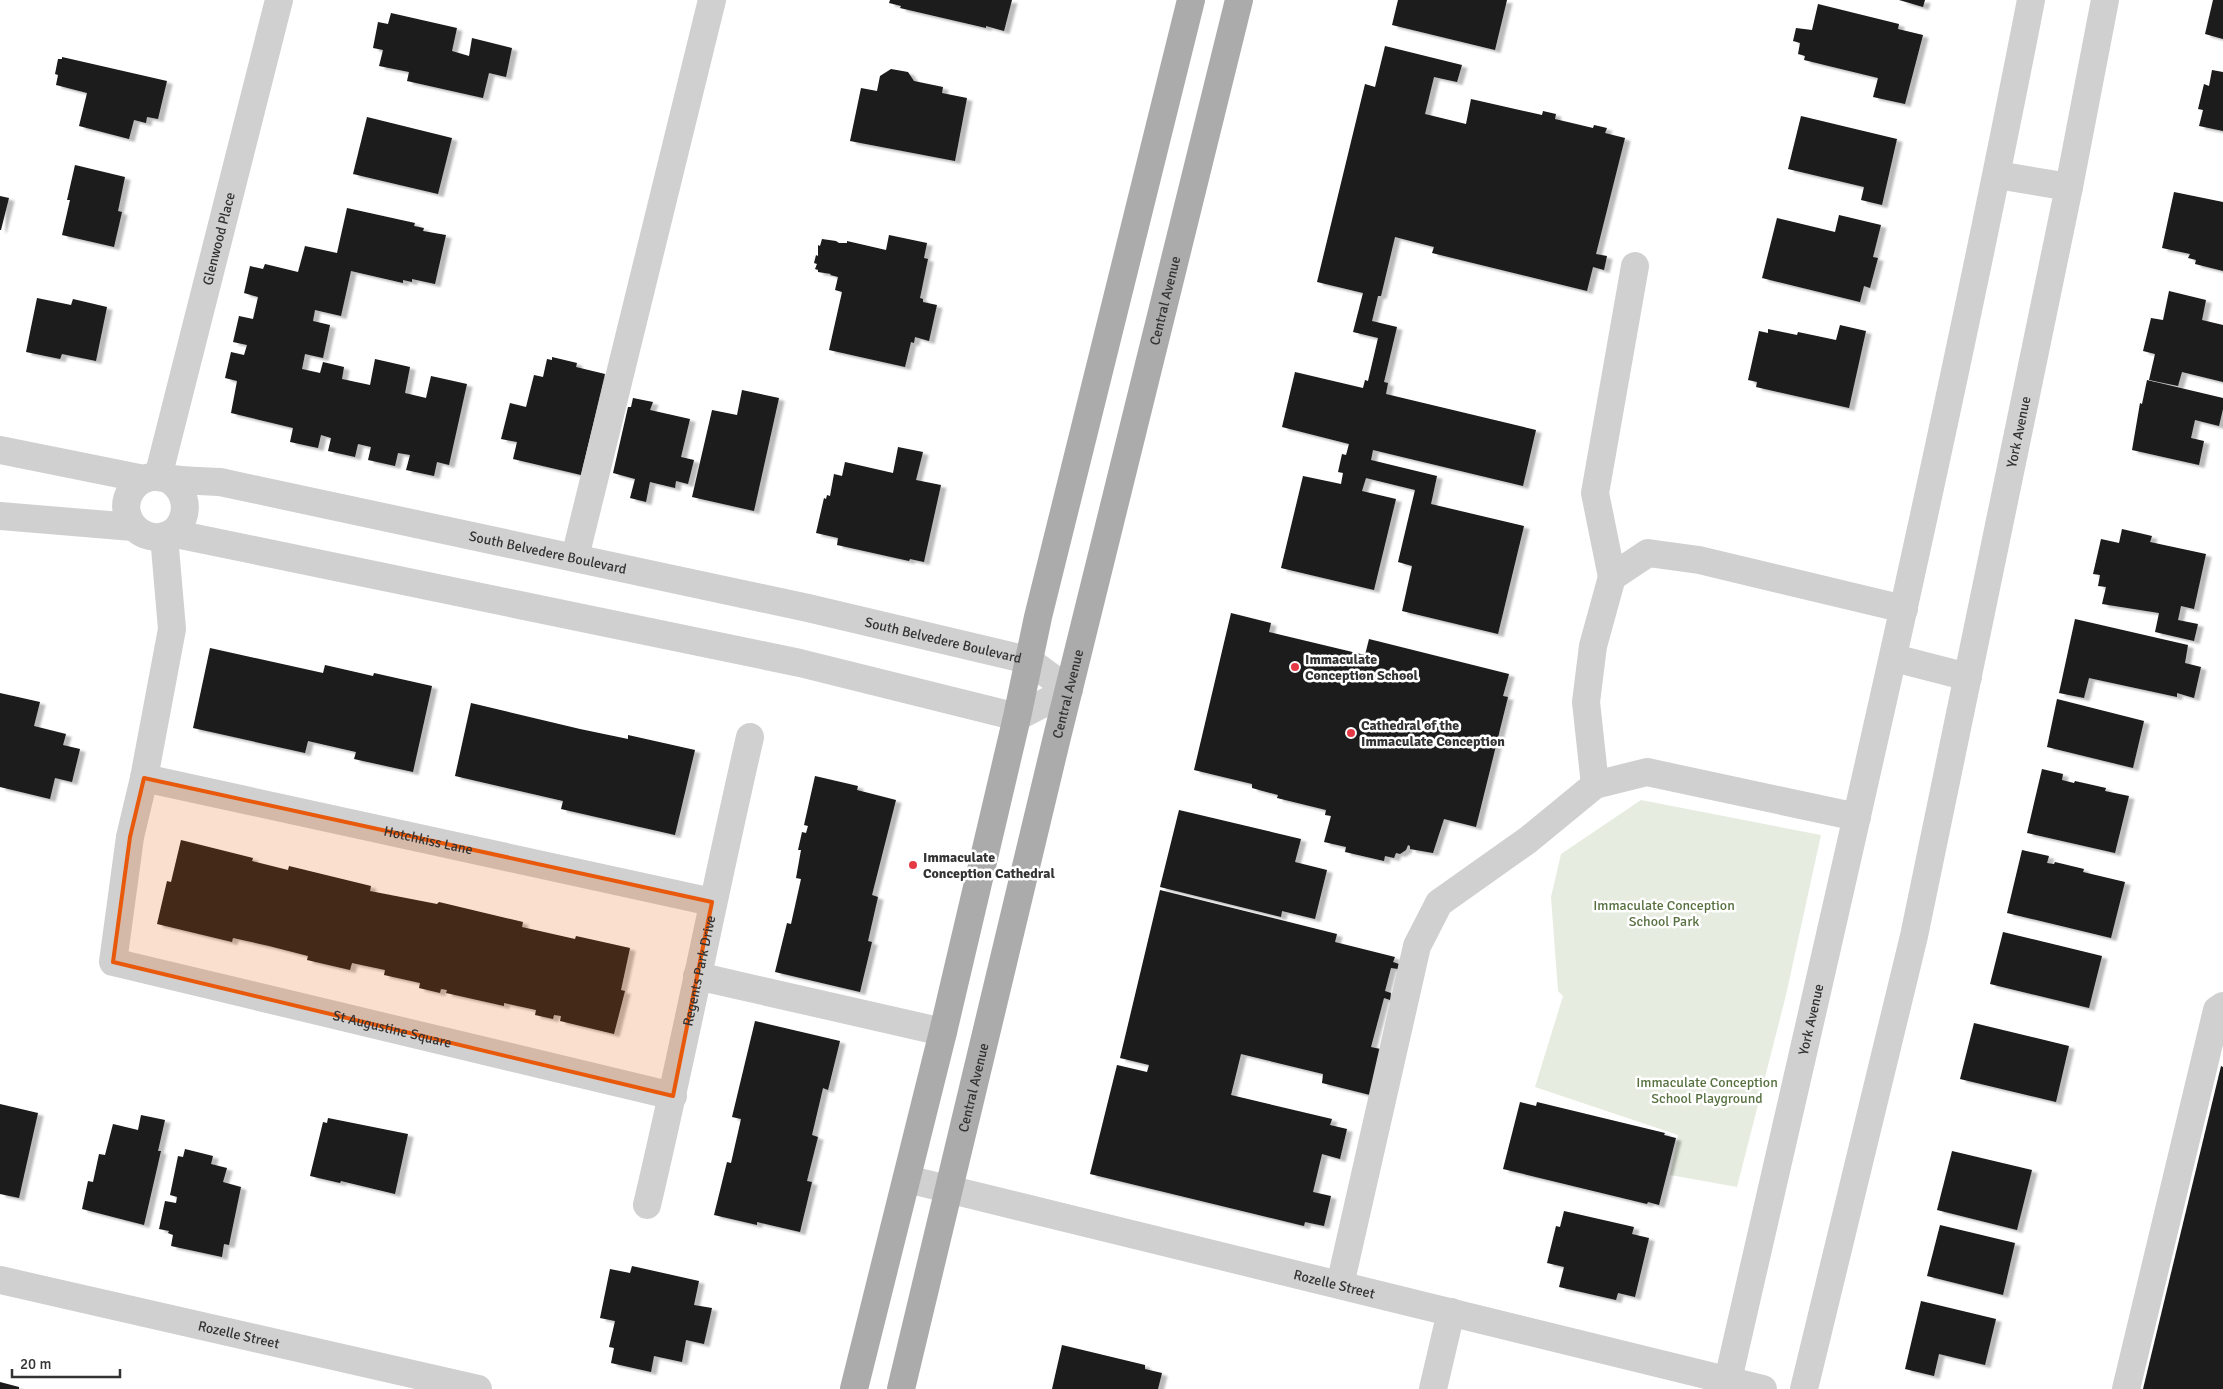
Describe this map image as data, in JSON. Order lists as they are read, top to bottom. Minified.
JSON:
{"streets":{"main road":["Central Avenue"],"street":["Glenwood Place","York Avenue","South Belvedere Boulevard","Hotchkiss Lane","Regents Park Drive","St Augustine Square","Rozelle Street"]},"crossings":[["Glenwood Place","South Belvedere Boulevard"],["Central Avenue","South Belvedere Boulevard"],["Central Avenue","Rozelle Street"],["York Avenue","Rozelle Street"],["Hotchkiss Lane","Regents Park Drive"],["Hotchkiss Lane","St Augustine Square"],["Regents Park Drive","St Augustine Square"]],"parks":["Immaculate Conception School Park","Immaculate Conception School Playground"],"places":["Immaculate Conception School","Cathedral of the Immaculate Conception","Immaculate Conception Cathedral"],"scale_bar":"20 m"}
